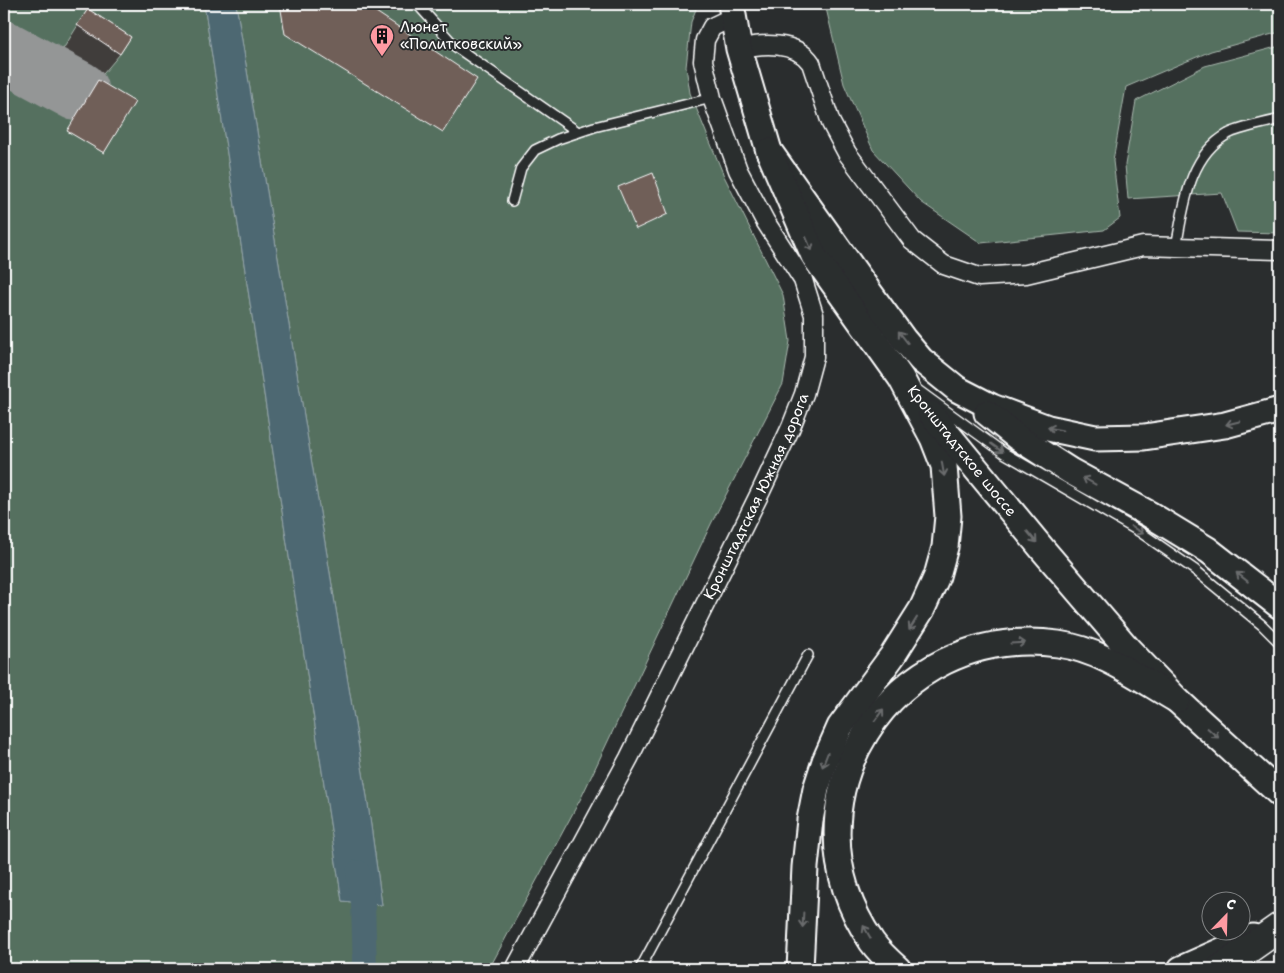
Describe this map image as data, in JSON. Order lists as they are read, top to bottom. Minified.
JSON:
{"streets":{"street":["Кронштадтское шоссе","Кронштадтская Южная дорога"]},"crossings":[["Кронштадтское шоссе","Кронштадтская Южная дорога"]],"places":{"building":["Люнет «Политковский»"]},"north":"top right"}
